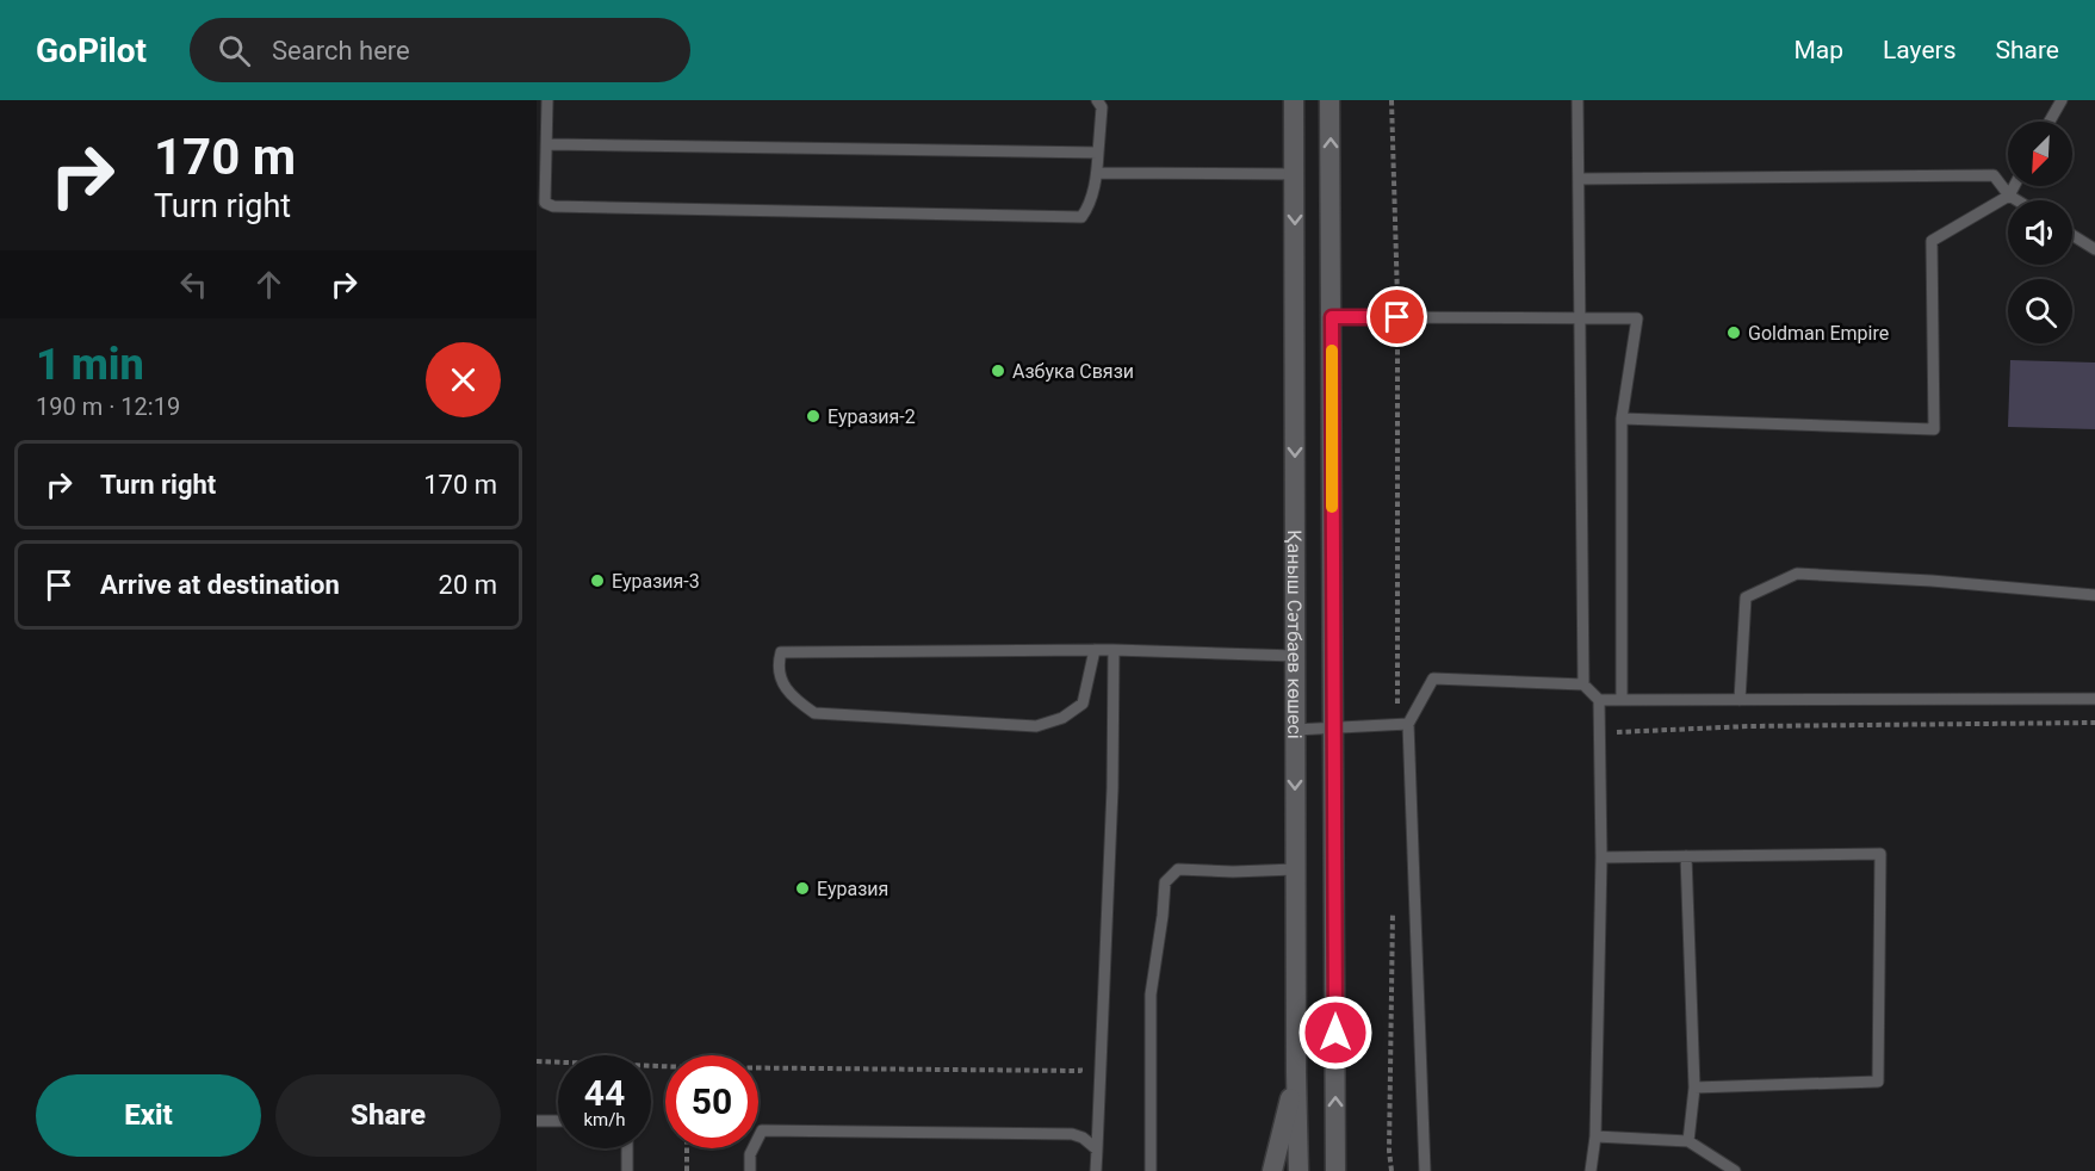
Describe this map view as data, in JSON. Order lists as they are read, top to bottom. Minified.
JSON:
{"streets":{"main road":["Қаныш Сәтбаев көшесі"]},"places":["Goldman Empire","Азбука Связи","Еуразия-2","Еуразия-3","Еуразия"],"north":"bottom left","page":{"header":"GoPilot","search":"Search here","nav":["Map","Layers","Share"],"turn":["170 m","Turn right"],"heading":["1 min","190 m · 12:19"],"list":[{"name":"Turn right","value":"170 m"},{"name":"Arrive at destination","value":"20 m"}],"speed":"44 km/h","limit":"50","buttons":["Exit","Share"]}}
